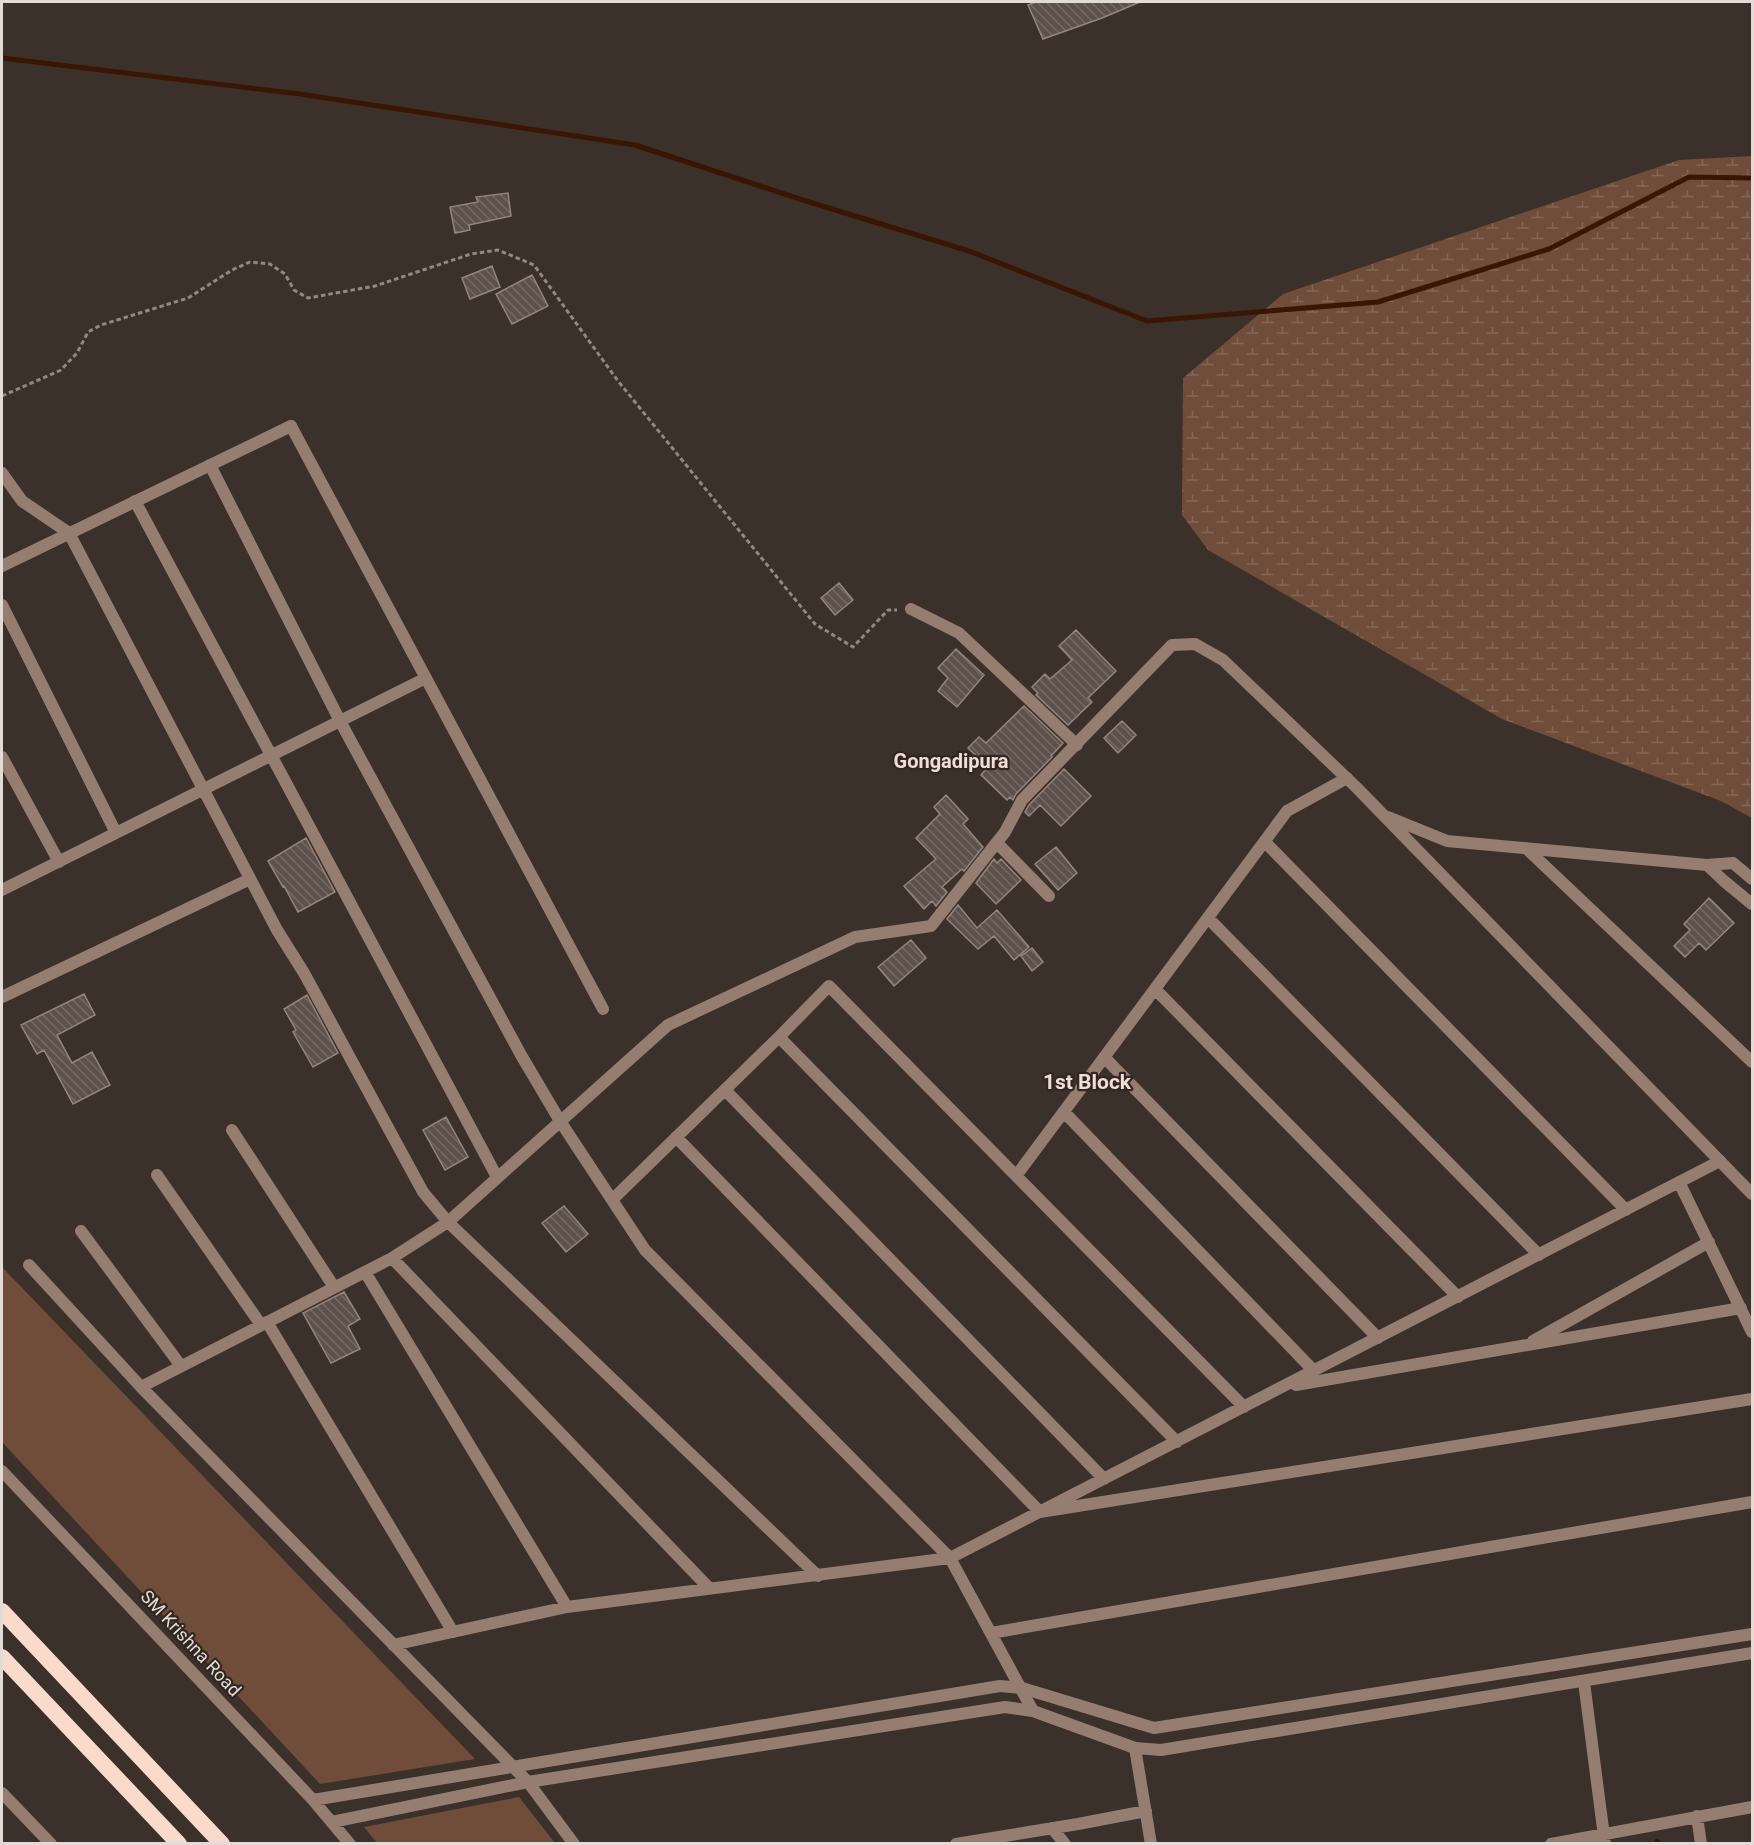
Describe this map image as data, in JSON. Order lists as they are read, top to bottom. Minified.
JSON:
{"streets":{"street":["SM Krishna Road"]},"districts":["Gongadipura","1st Block"]}
